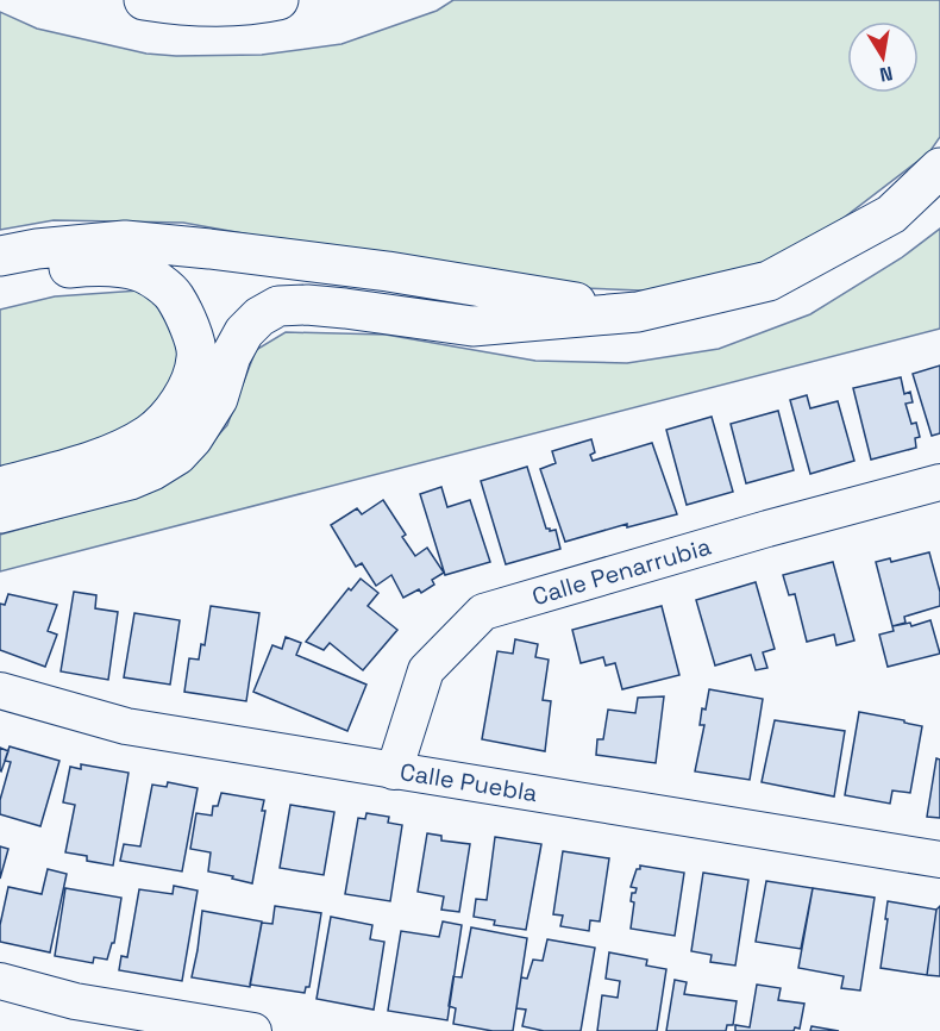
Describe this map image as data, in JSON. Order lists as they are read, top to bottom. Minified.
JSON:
{"streets":{"street":["Calle Penarrubia","Calle Puebla"]},"crossings":[["Calle Penarrubia","Calle Puebla"]],"north":"bottom"}
